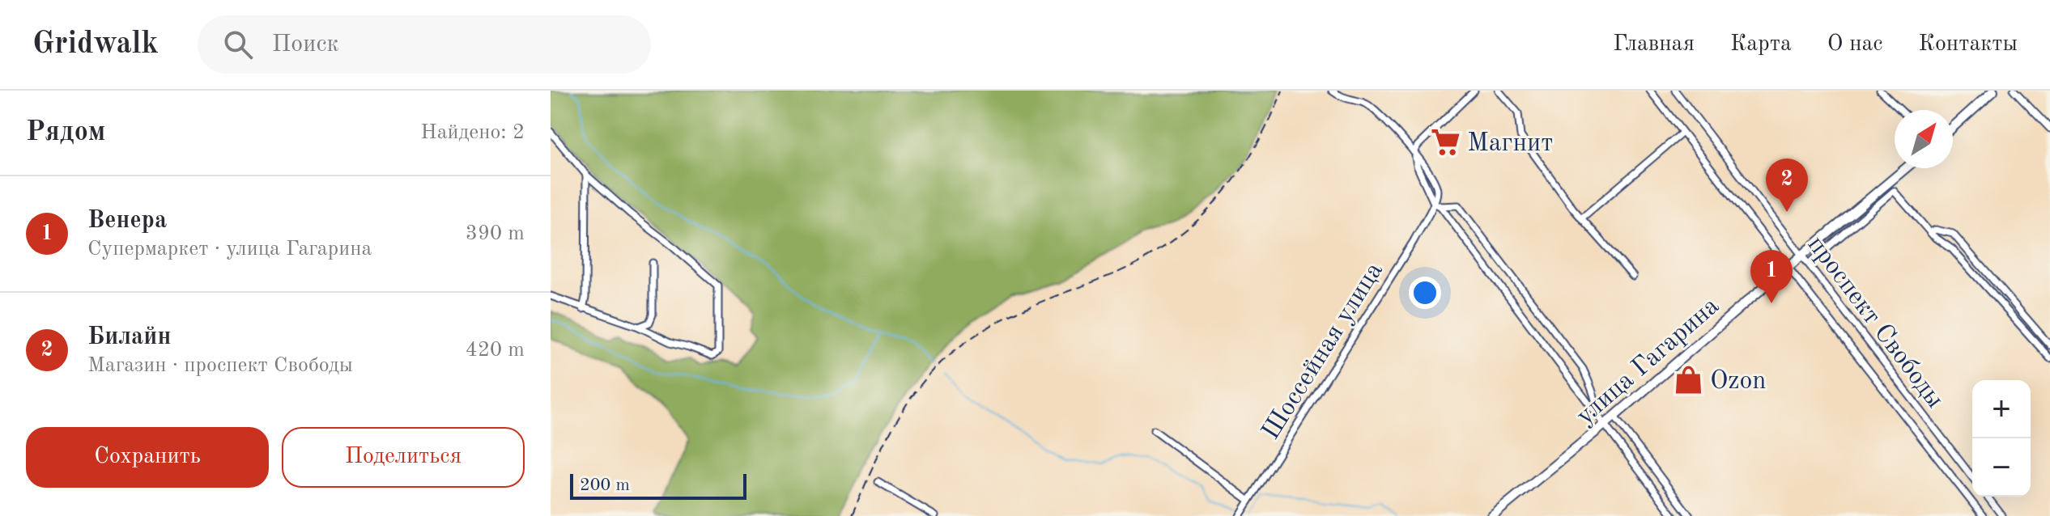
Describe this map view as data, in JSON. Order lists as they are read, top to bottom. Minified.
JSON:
{"streets":{"main road":["улица Гагарина"],"street":["проспект Свободы","Шоссейная улица"]},"crossings":[["проспект Свободы","улица Гагарина"]],"places":{"supermarket":["Магнит"],"shop":["Ozon"]},"scale_bar":"200 m","north":"top right","page":{"header":"Gridwalk","search":"Поиск","nav":["Главная","Карта","О нас","Контакты"],"heading":["Рядом","Найдено: 2"],"pins":["2","1"],"list":[{"mark":"1","name":"Венера","note":"Супермаркет · улица Гагарина","value":"390 m"},{"mark":"2","name":"Билайн","note":"Магазин · проспект Свободы","value":"420 m"}],"map_buttons":["+","−"],"buttons":["Сохранить","Поделиться"],"scale":"200 m"}}
